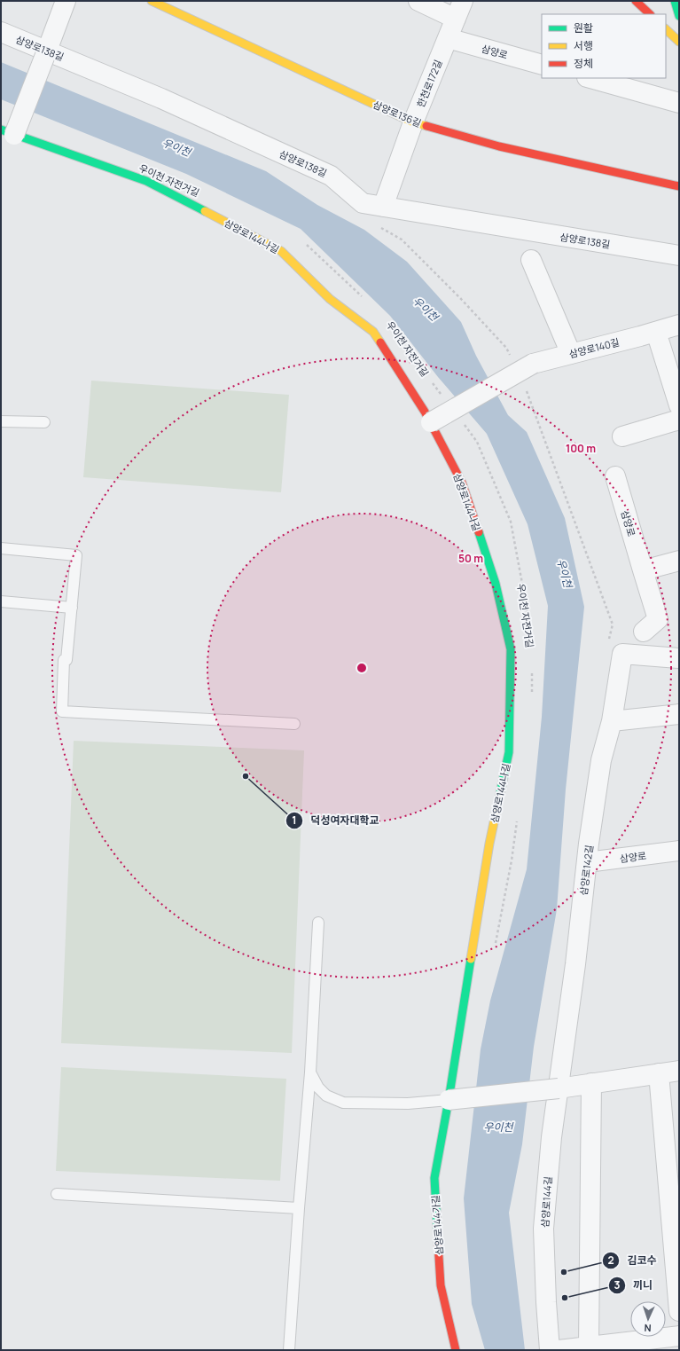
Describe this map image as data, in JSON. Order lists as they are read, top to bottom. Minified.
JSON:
{"streets":{"street":["삼양로138길","삼양로","한천로172길","삼양로136길","삼양로144나길","삼양로140길","삼양로142길","삼양로144길","삼양로144가길"],"path":["우이천 자전거길"]},"crossings":[["삼양로138길","한천로172길"],["삼양로","한천로172길"],["삼양로","삼양로142길"],["한천로172길","삼양로136길"],["삼양로144나길","삼양로140길"],["삼양로144나길","삼양로144가길"],["삼양로142길","삼양로144길"]],"water":["우이천"],"places":["덕성여자대학교","김코수","끼니"],"legend":["원활","서행","정체"],"north":"bottom","rings":["100 m","50 m"]}
